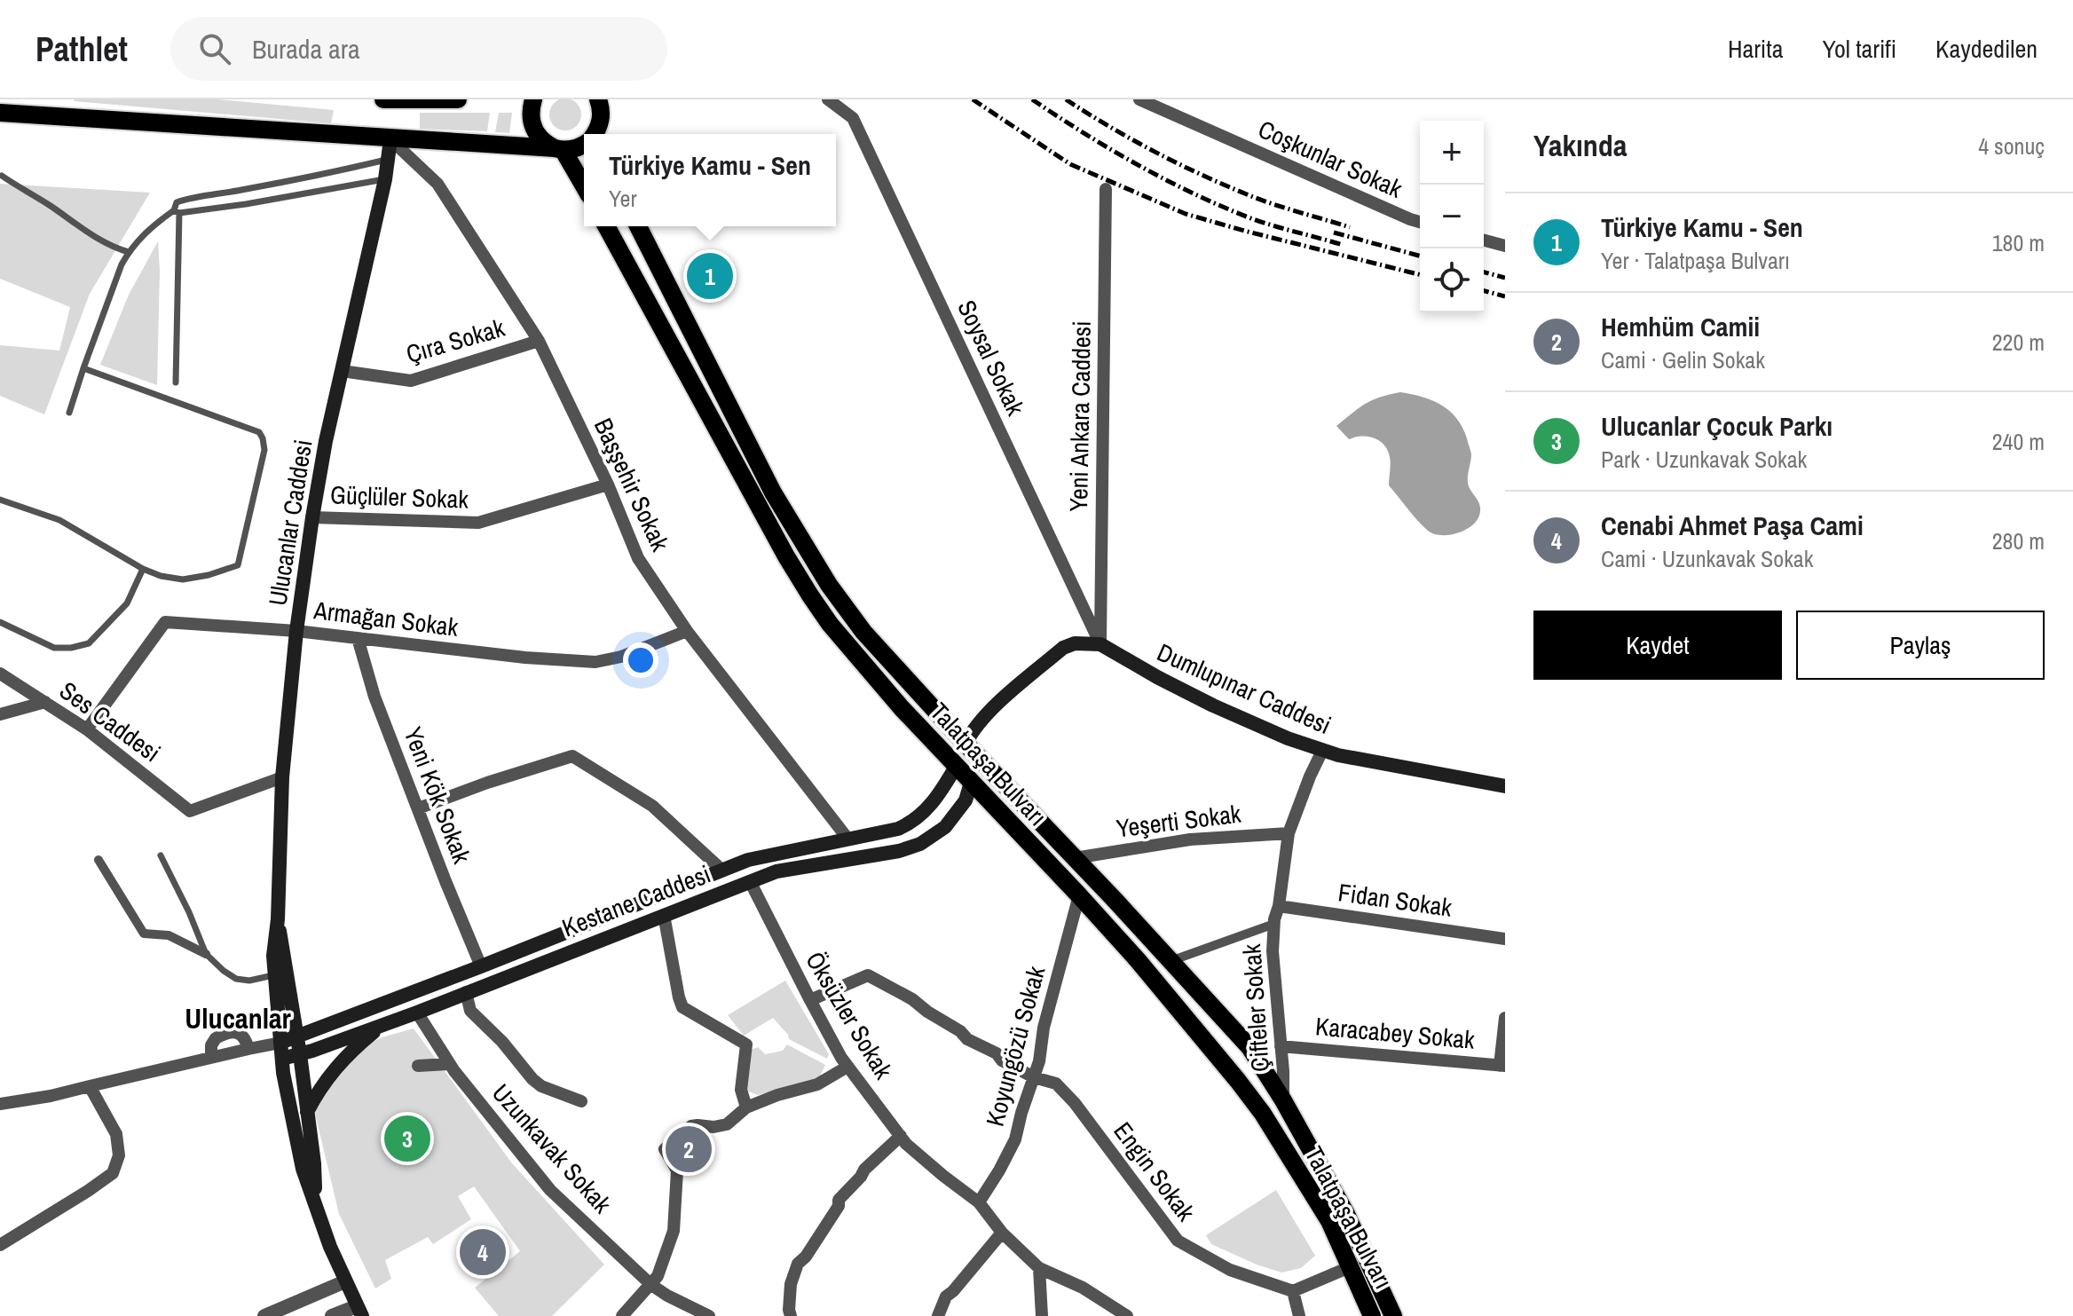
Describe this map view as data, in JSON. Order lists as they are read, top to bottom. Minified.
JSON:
{"streets":{"main road":["Ulucanlar Caddesi","Dumlupınar Caddesi","Talatpaşa Bulvarı","Kestane Caddesi"],"street":["Coşkunlar Sokak","Çıra Sokak","Soysal Sokak","Yeni Ankara Caddesi","Başşehir Sokak","Güçlüler Sokak","Armağan Sokak","Ses Caddesi","Yeni Kök Sokak","Yeşerti Sokak","Fidan Sokak","Çifteler Sokak","Öksüzler Sokak","Karacabey Sokak","Koyungözü Sokak","Uzunkavak Sokak","Engin Sokak"]},"crossings":[["Çıra Sokak","Başşehir Sokak"],["Çıra Sokak","Ulucanlar Caddesi"],["Soysal Sokak","Yeni Ankara Caddesi"],["Soysal Sokak","Dumlupınar Caddesi"],["Yeni Ankara Caddesi","Dumlupınar Caddesi"],["Başşehir Sokak","Güçlüler Sokak"],["Başşehir Sokak","Ulucanlar Caddesi"],["Başşehir Sokak","Armağan Sokak"],["Başşehir Sokak","Kestane Caddesi"],["Güçlüler Sokak","Ulucanlar Caddesi"],["Ulucanlar Caddesi","Armağan Sokak"],["Ulucanlar Caddesi","Ses Caddesi"],["Ulucanlar Caddesi","Kestane Caddesi"],["Armağan Sokak","Ses Caddesi"],["Armağan Sokak","Yeni Kök Sokak"],["Dumlupınar Caddesi","Çifteler Sokak"],["Talatpaşa Bulvarı","Yeşerti Sokak"],["Talatpaşa Bulvarı","Kestane Caddesi"],["Talatpaşa Bulvarı","Çifteler Sokak"],["Talatpaşa Bulvarı","Koyungözü Sokak"],["Yeni Kök Sokak","Kestane Caddesi"],["Yeşerti Sokak","Çifteler Sokak"],["Fidan Sokak","Çifteler Sokak"],["Kestane Caddesi","Öksüzler Sokak"],["Kestane Caddesi","Uzunkavak Sokak"],["Çifteler Sokak","Karacabey Sokak"],["Öksüzler Sokak","Koyungözü Sokak"],["Öksüzler Sokak","Engin Sokak"],["Koyungözü Sokak","Engin Sokak"]],"districts":["Ulucanlar"],"page":{"header":"Pathlet","search":"Burada ara","nav":["Harita","Yol tarifi","Kaydedilen"],"heading":["Yakında","4 sonuç"],"map_buttons":["+","−"],"popup":["Türkiye Kamu - Sen","Yer"],"list":[{"mark":"1","name":"Türkiye Kamu - Sen","note":"Yer · Talatpaşa Bulvarı","value":"180 m"},{"mark":"2","name":"Hemhüm Camii","note":"Cami · Gelin Sokak","value":"220 m"},{"mark":"3","name":"Ulucanlar Çocuk Parkı","note":"Park · Uzunkavak Sokak","value":"240 m"},{"mark":"4","name":"Cenabi Ahmet Paşa Cami","note":"Cami · Uzunkavak Sokak","value":"280 m"}],"pins":["1","3","2","4"],"buttons":["Kaydet","Paylaş"]}}
